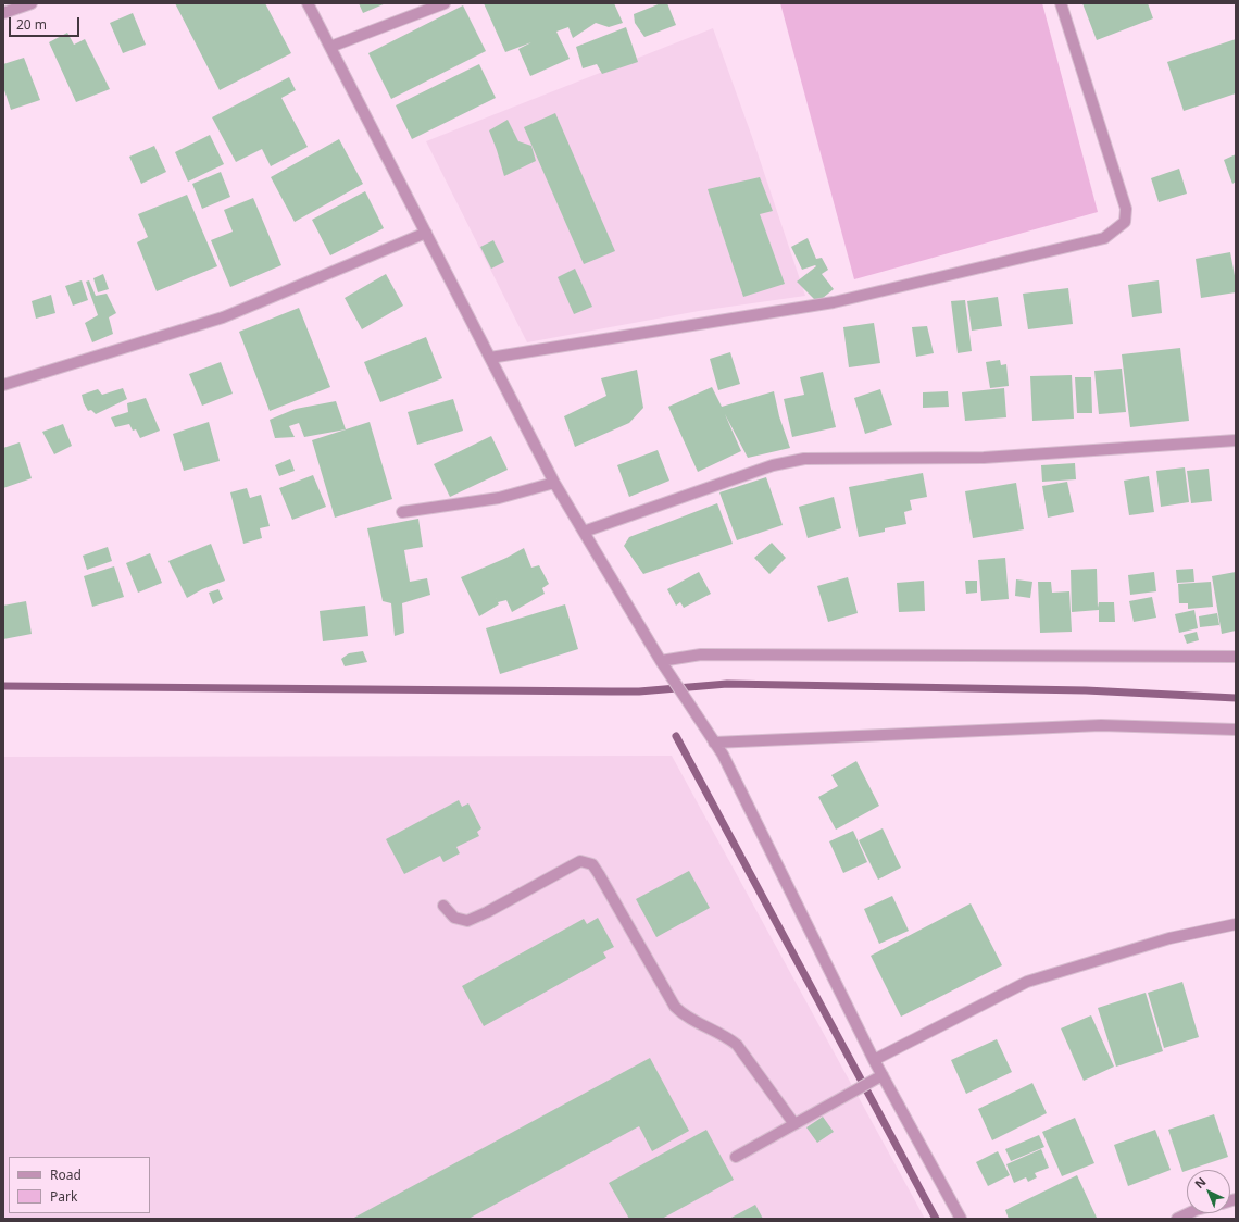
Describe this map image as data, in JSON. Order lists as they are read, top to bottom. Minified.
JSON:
{"legend":["Road","Park"],"scale_bar":"20 m","north":"top left"}
